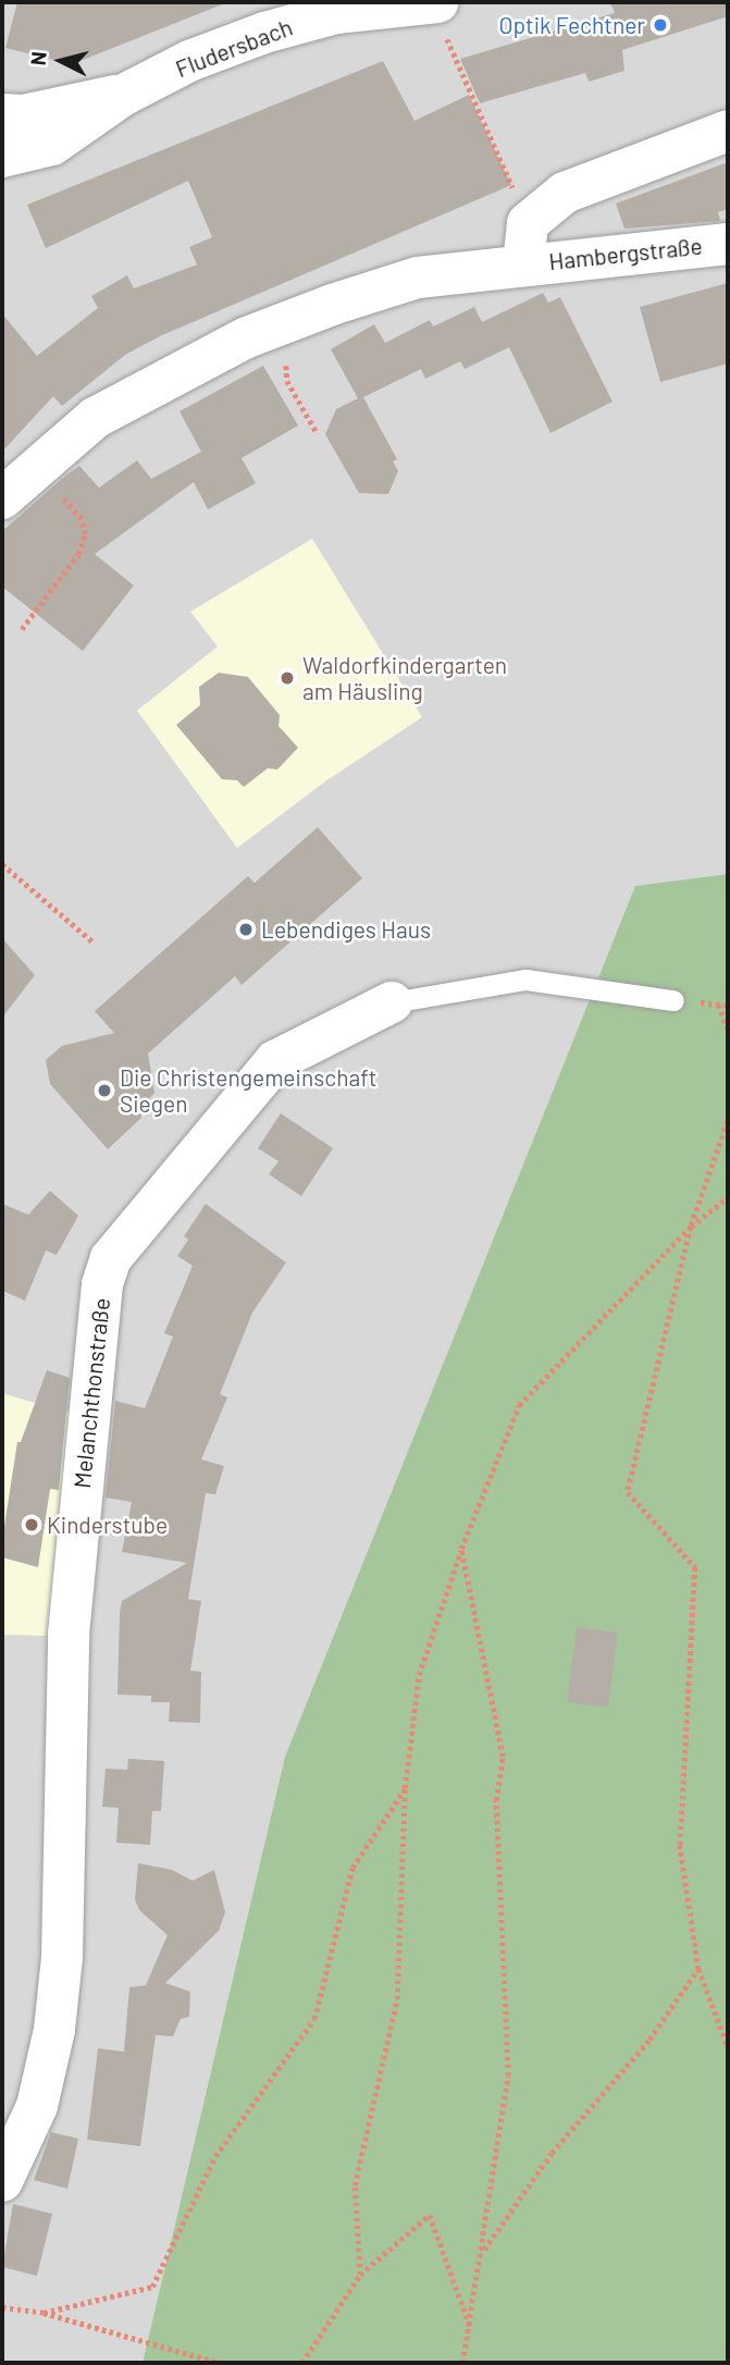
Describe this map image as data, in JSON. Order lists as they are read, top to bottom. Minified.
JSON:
{"streets":{"street":["Fludersbach","Hambergstraße","Melanchthonstraße"]},"places":["Optik Fechtner","Waldorfkindergarten am Häusling","Lebendiges Haus","Die Christengemeinschaft Siegen","Kinderstube"],"north":"left"}
